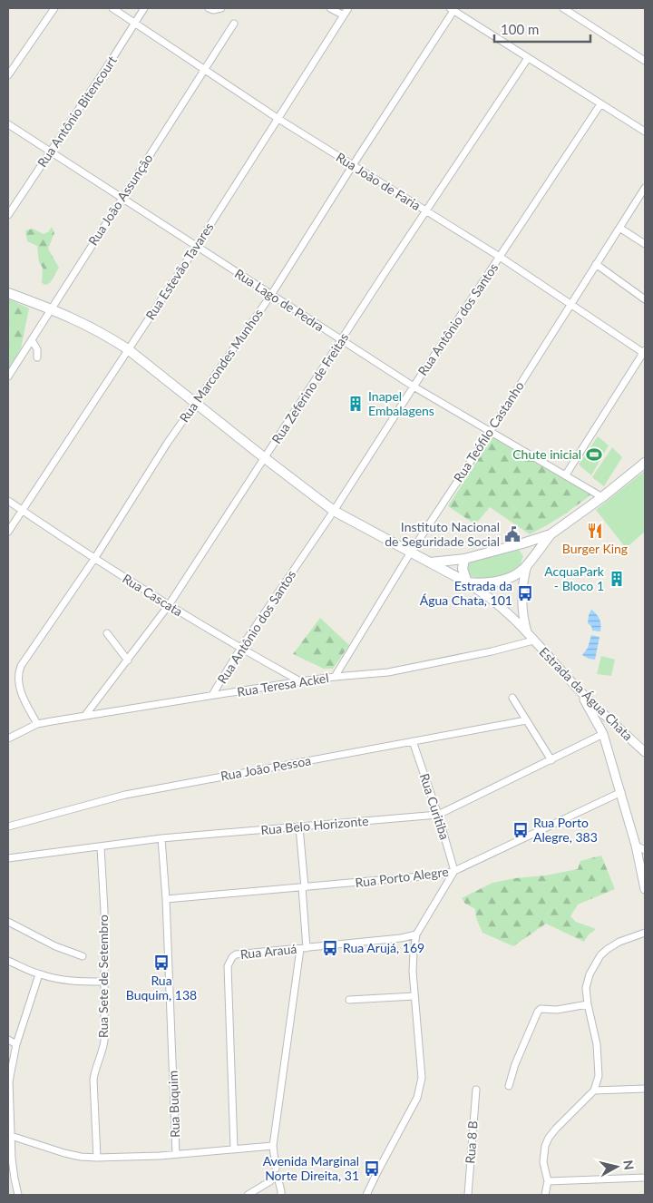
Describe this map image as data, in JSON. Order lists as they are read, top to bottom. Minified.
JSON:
{"streets":{"street":["Rua Antônio Bitencourt","Rua João de Faria","Rua João Assunção","Rua Estevão Tavares","Rua Lago de Pedra","Rua Antônio dos Santos","Rua Marcondes Munhos","Rua Zeferino de Freitas","Rua Teófilo Castanho","Rua Cascata","Rua Teresa Ackel","Estrada da Água Chata","Rua João Pessoa","Rua Curitiba","Rua Belo Horizonte","Rua Porto Alegre","Rua Arauá","Rua Sete de Setembro","Rua Buquim","Rua 8 B"]},"crossings":[["Rua Antônio Bitencourt","Rua João de Faria"],["Rua Antônio Bitencourt","Rua Lago de Pedra"],["Rua João de Faria","Rua João Assunção"],["Rua João de Faria","Rua Estevão Tavares"],["Rua João de Faria","Rua Antônio dos Santos"],["Rua João de Faria","Rua Marcondes Munhos"],["Rua João de Faria","Rua Zeferino de Freitas"],["Rua João de Faria","Rua Teófilo Castanho"],["Rua João Assunção","Rua Lago de Pedra"],["Rua Estevão Tavares","Rua Lago de Pedra"],["Rua Estevão Tavares","Rua Cascata"],["Rua Lago de Pedra","Rua Antônio dos Santos"],["Rua Lago de Pedra","Rua Marcondes Munhos"],["Rua Lago de Pedra","Rua Zeferino de Freitas"],["Rua Lago de Pedra","Rua Teófilo Castanho"],["Rua Antônio dos Santos","Rua Cascata"],["Rua Antônio dos Santos","Rua Teresa Ackel"],["Rua Marcondes Munhos","Rua Cascata"],["Rua Marcondes Munhos","Rua Teresa Ackel"],["Rua Zeferino de Freitas","Rua Cascata"],["Rua Zeferino de Freitas","Rua Teresa Ackel"],["Rua Teófilo Castanho","Rua Teresa Ackel"],["Rua Cascata","Rua Teresa Ackel"],["Rua Teresa Ackel","Estrada da Água Chata"],["Rua João Pessoa","Rua Curitiba"],["Rua Curitiba","Rua Belo Horizonte"],["Rua Curitiba","Rua Porto Alegre"],["Rua Belo Horizonte","Rua Sete de Setembro"],["Rua Belo Horizonte","Rua Buquim"],["Rua Porto Alegre","Rua Buquim"],["Rua Arauá","Rua Buquim"]],"places":{"building":["Inapel Embalagens","AcquaPark - Bloco 1"],"sports":["Chute inicial"],"restaurant":["Burger King"],"public building":["Instituto Nacional de Seguridade Social"],"bus stop":["Estrada da Água Chata, 101","Rua Porto Alegre, 383","Rua Arujá, 169","Rua Buquim, 138","Avenida Marginal Norte Direita, 31"]},"scale_bar":"100 m","north":"right"}
